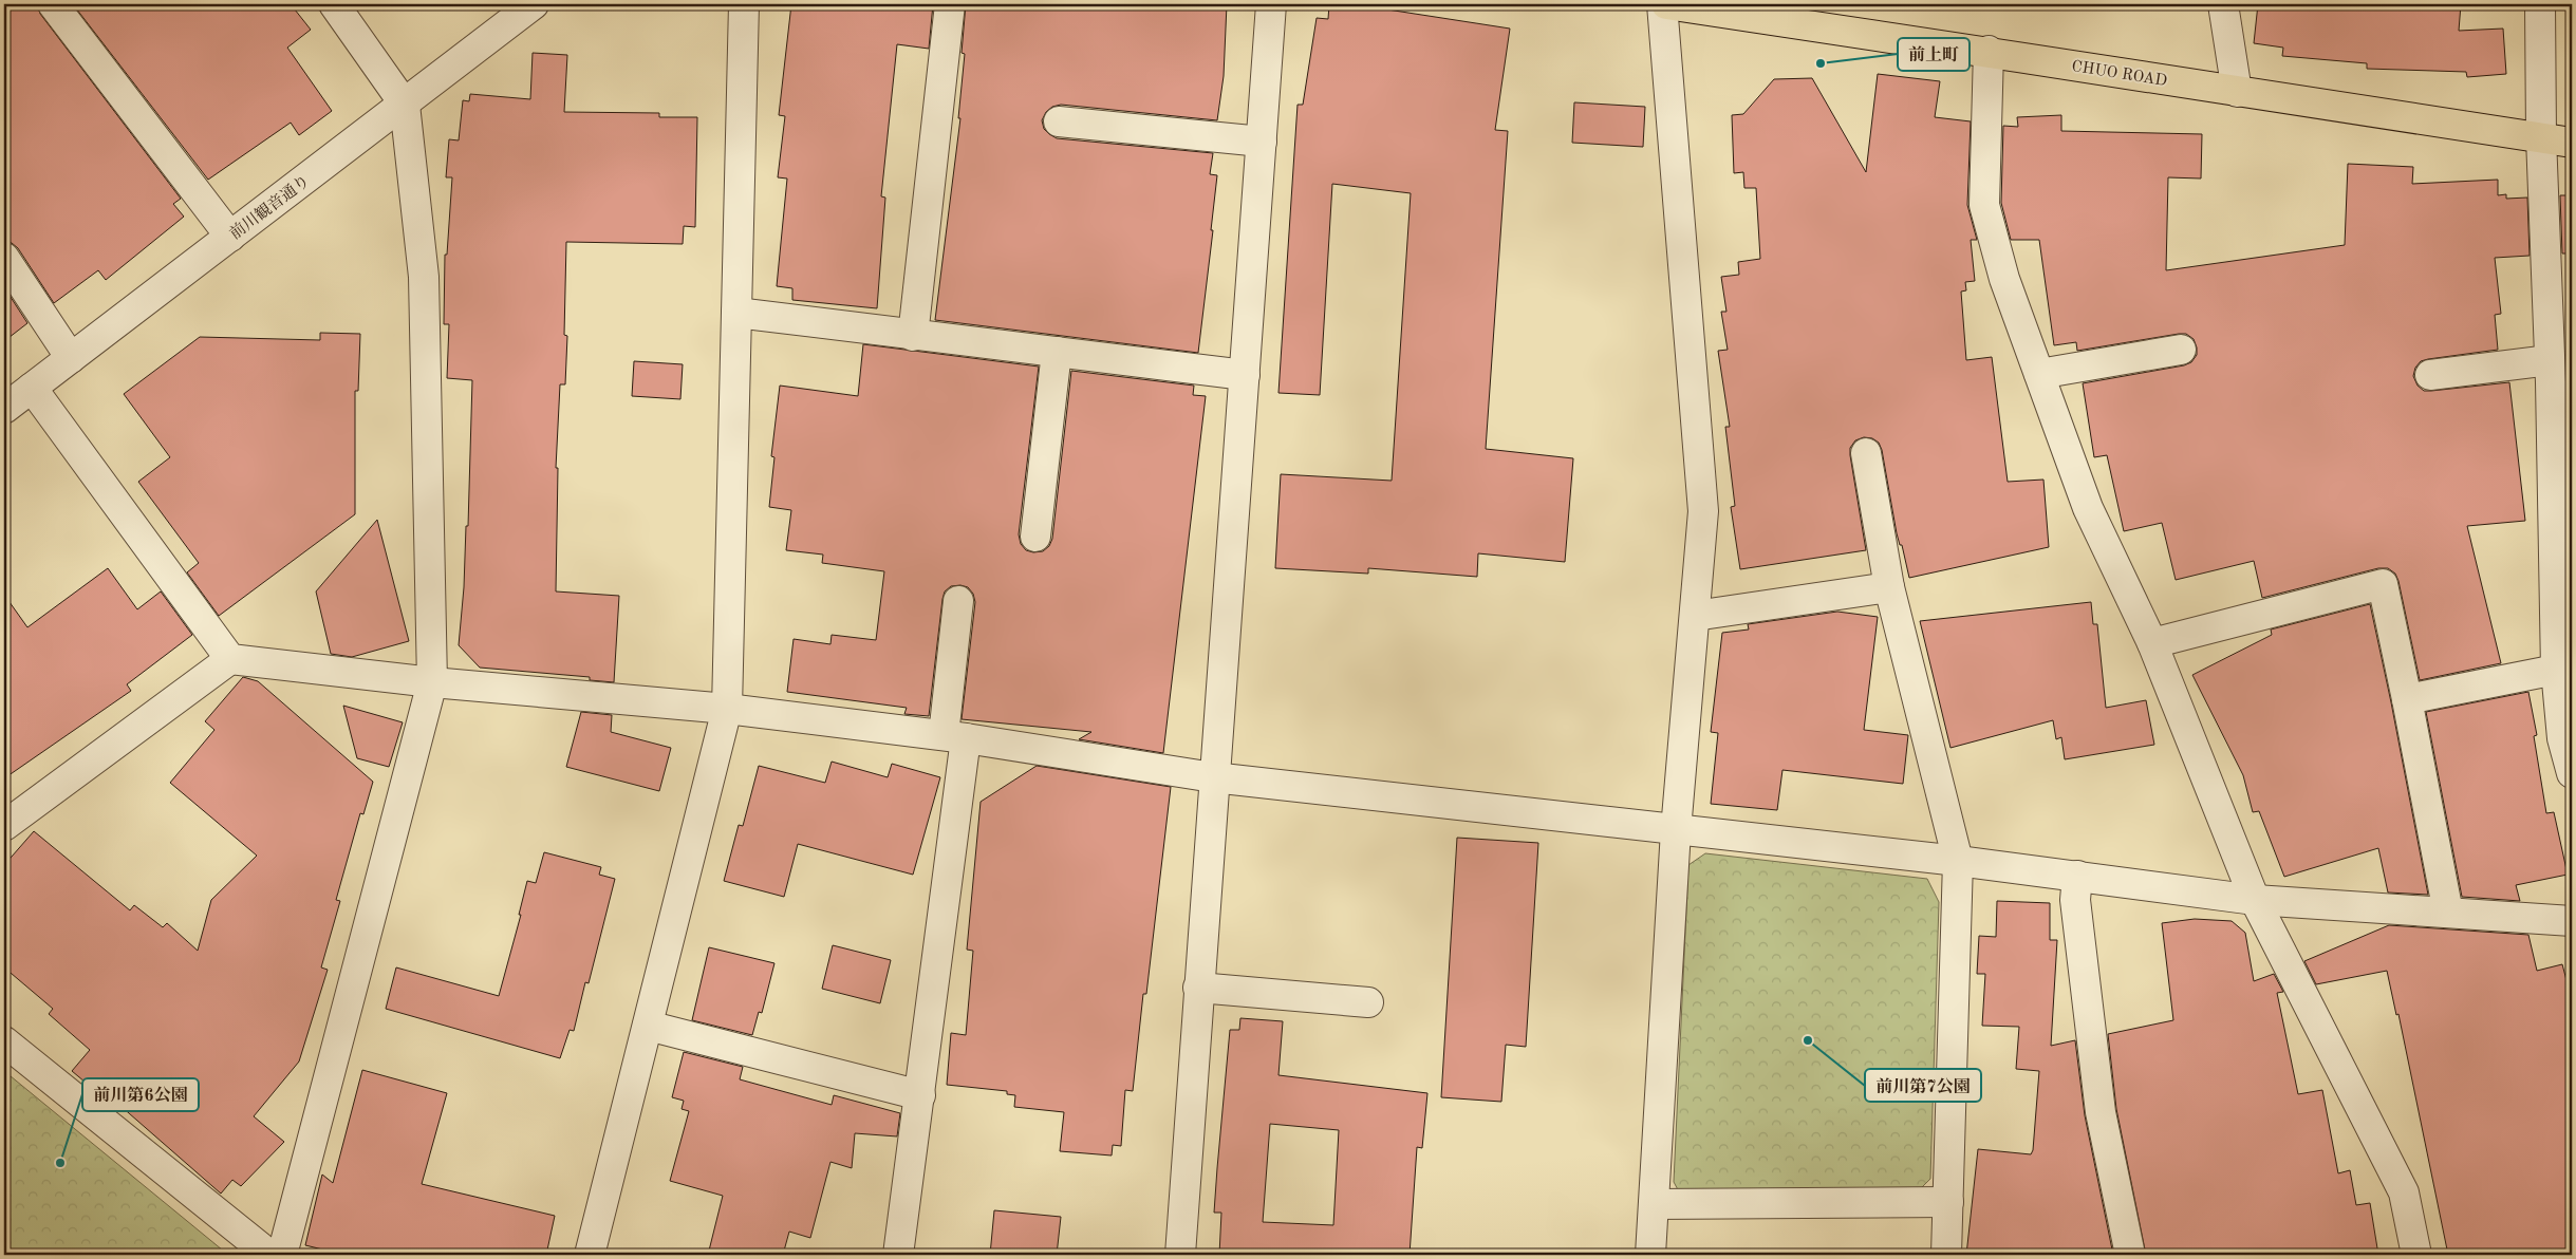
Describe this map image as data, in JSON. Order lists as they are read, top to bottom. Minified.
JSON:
{"streets":{"main road":["CHUO ROAD"],"street":["前川観音通り"]},"places":["前上町","前川第7公園","前川第6公園"]}
